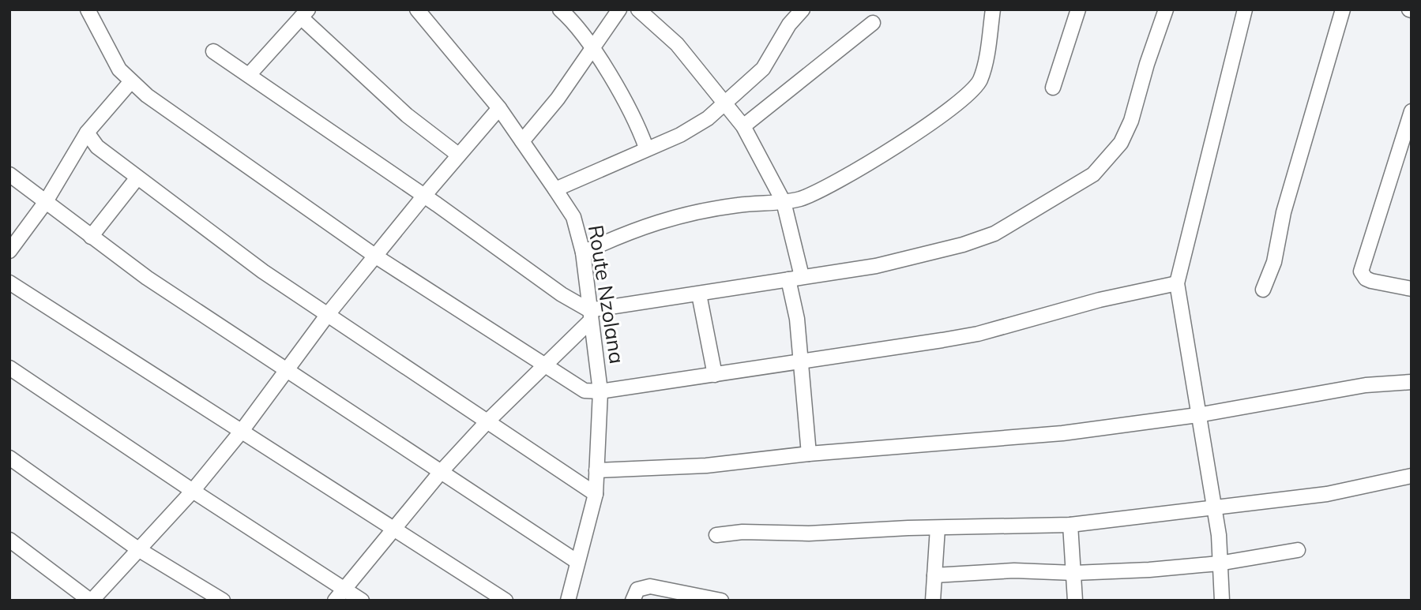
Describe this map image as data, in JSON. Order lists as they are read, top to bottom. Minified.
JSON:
{"streets":{"street":["Route Nzolana"]}}
